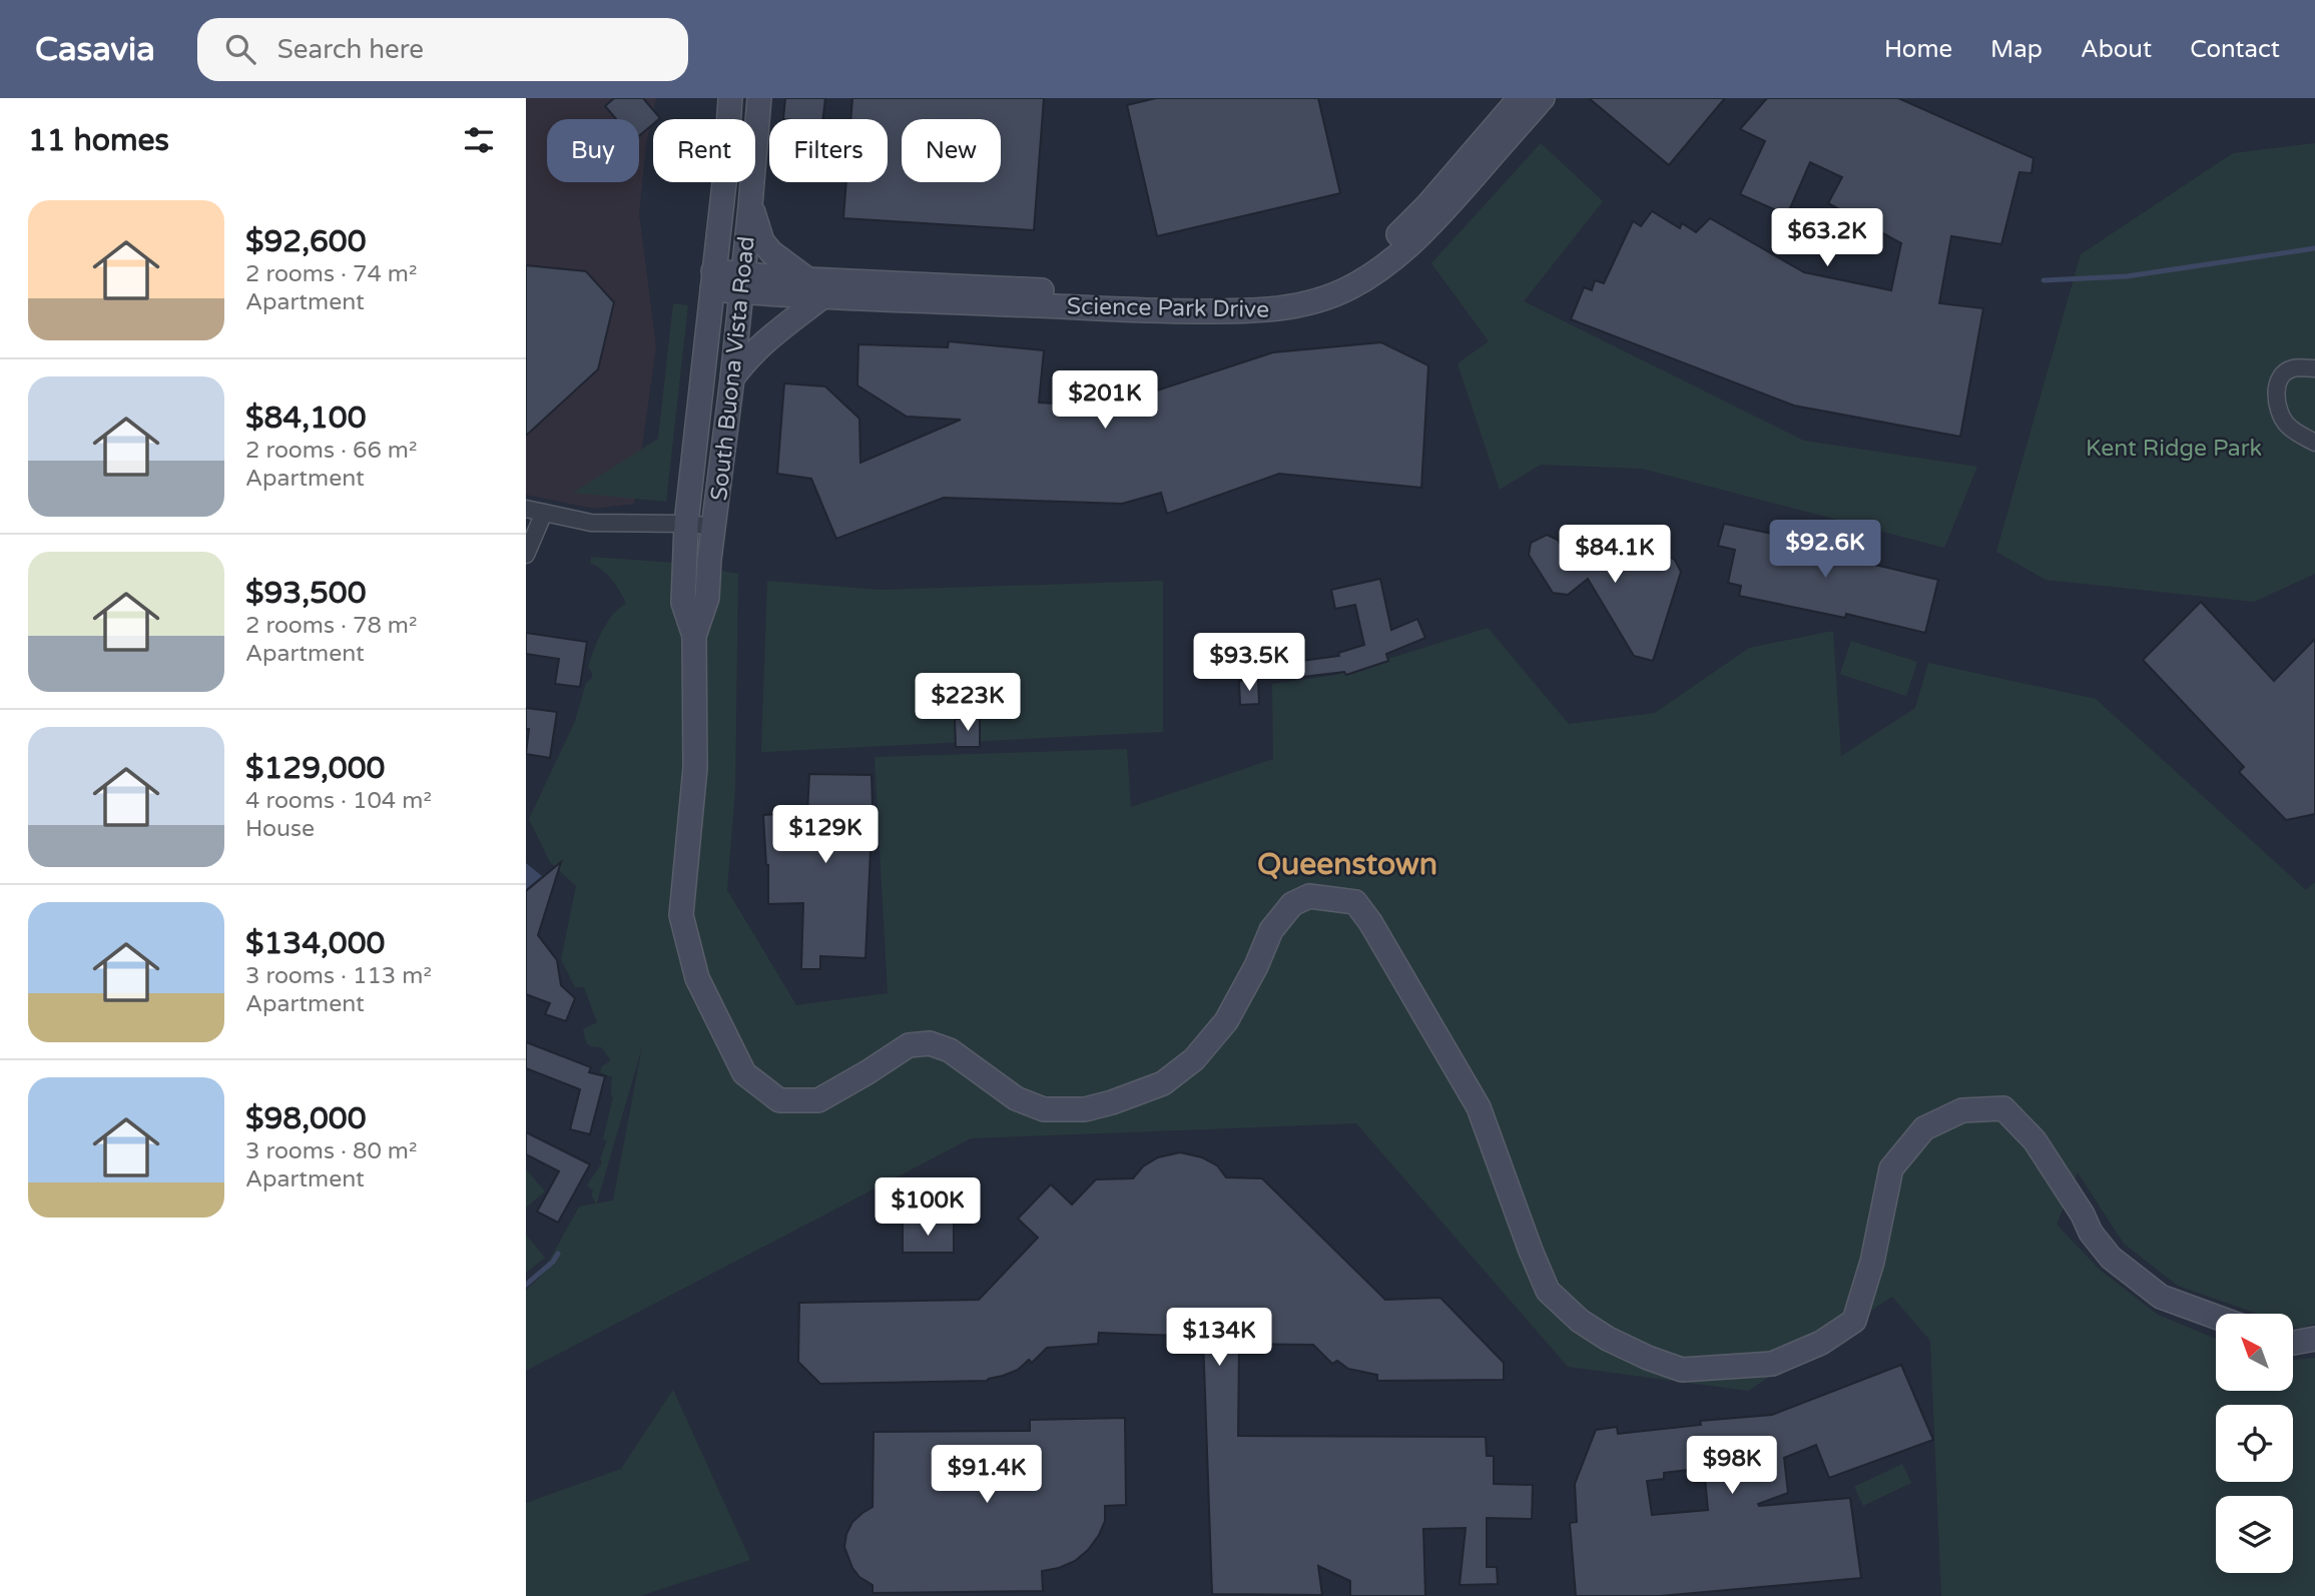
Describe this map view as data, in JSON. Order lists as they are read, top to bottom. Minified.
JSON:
{"streets":{"street":["Science Park Drive","South Buona Vista Road"]},"crossings":[["Science Park Drive","South Buona Vista Road"]],"districts":["Queenstown"],"parks":["Kent Ridge Park"],"north":"top left","page":{"header":"Casavia","search":"Search here","nav":["Home","Map","About","Contact"],"heading":"11 homes","chip":["Buy","Rent","Filters","New"],"list":[{"name":"$92,600","note":"2 rooms · 74 m² · Apartment"},{"name":"$84,100","note":"2 rooms · 66 m² · Apartment"},{"name":"$93,500","note":"2 rooms · 78 m² · Apartment"},{"name":"$129,000","note":"4 rooms · 104 m² · House"},{"name":"$134,000","note":"3 rooms · 113 m² · Apartment"},{"name":"$98,000","note":"3 rooms · 80 m² · Apartment"}],"price":["$63.2K","$201K","$92.6K","$84.1K","$93.5K","$223K","$129K","$100K","$134K","$98K","$91.4K"]}}
